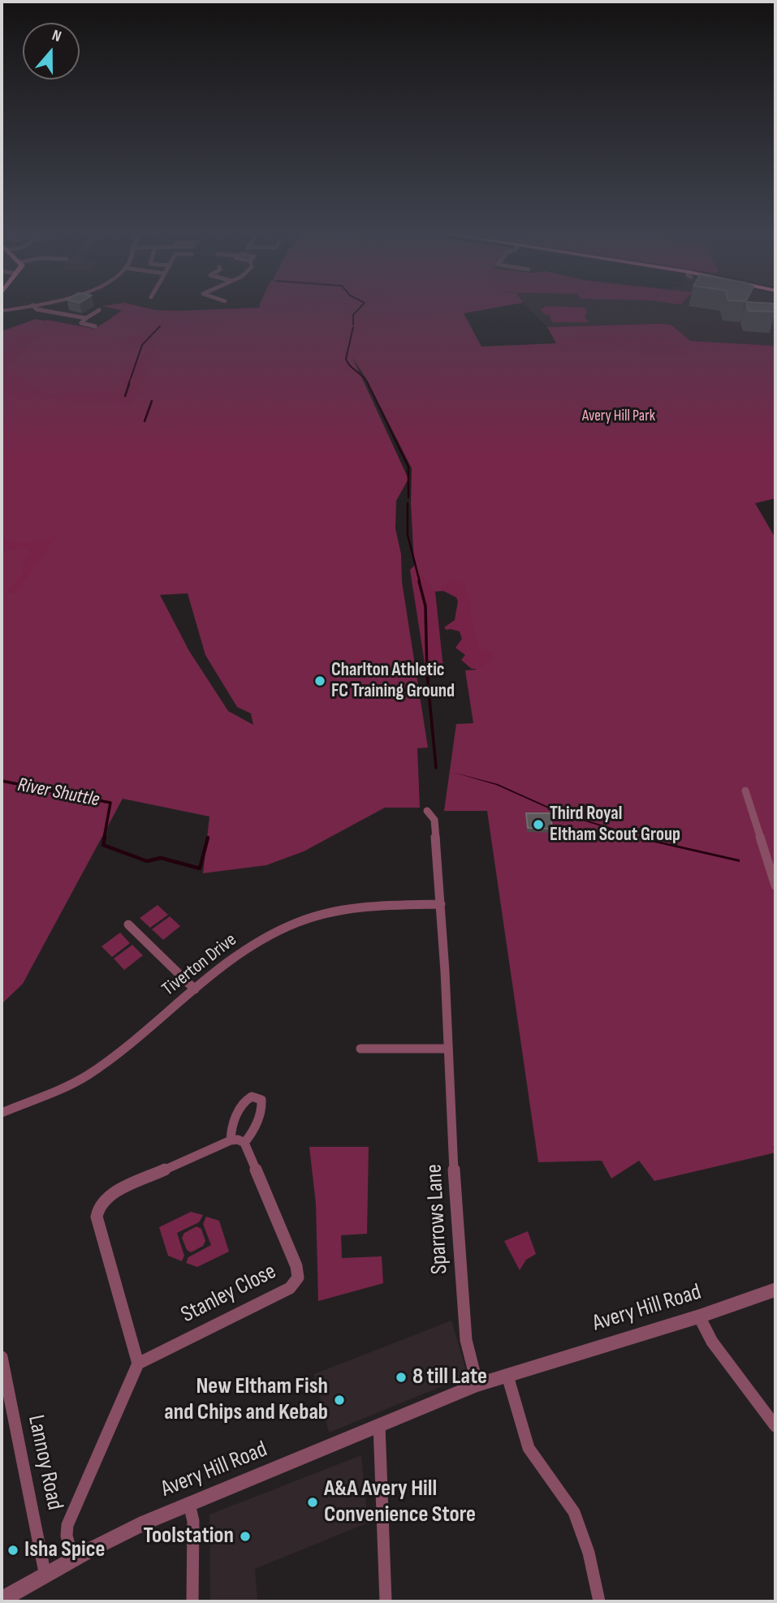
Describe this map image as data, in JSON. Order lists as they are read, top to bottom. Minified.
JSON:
{"streets":{"street":["Tiverton Drive","Sparrows Lane","Stanley Close","Avery Hill Road","Lannoy Road"]},"crossings":[["Tiverton Drive","Sparrows Lane"],["Sparrows Lane","Avery Hill Road"],["Avery Hill Road","Lannoy Road"]],"water":["River Shuttle"],"parks":["Avery Hill Park"],"places":["Charlton Athletic FC Training Ground","Third Royal Eltham Scout Group","8 till Late","New Eltham Fish and Chips and Kebab","A&A Avery Hill Convenience Store","Toolstation","Isha Spice"],"north":"top"}
